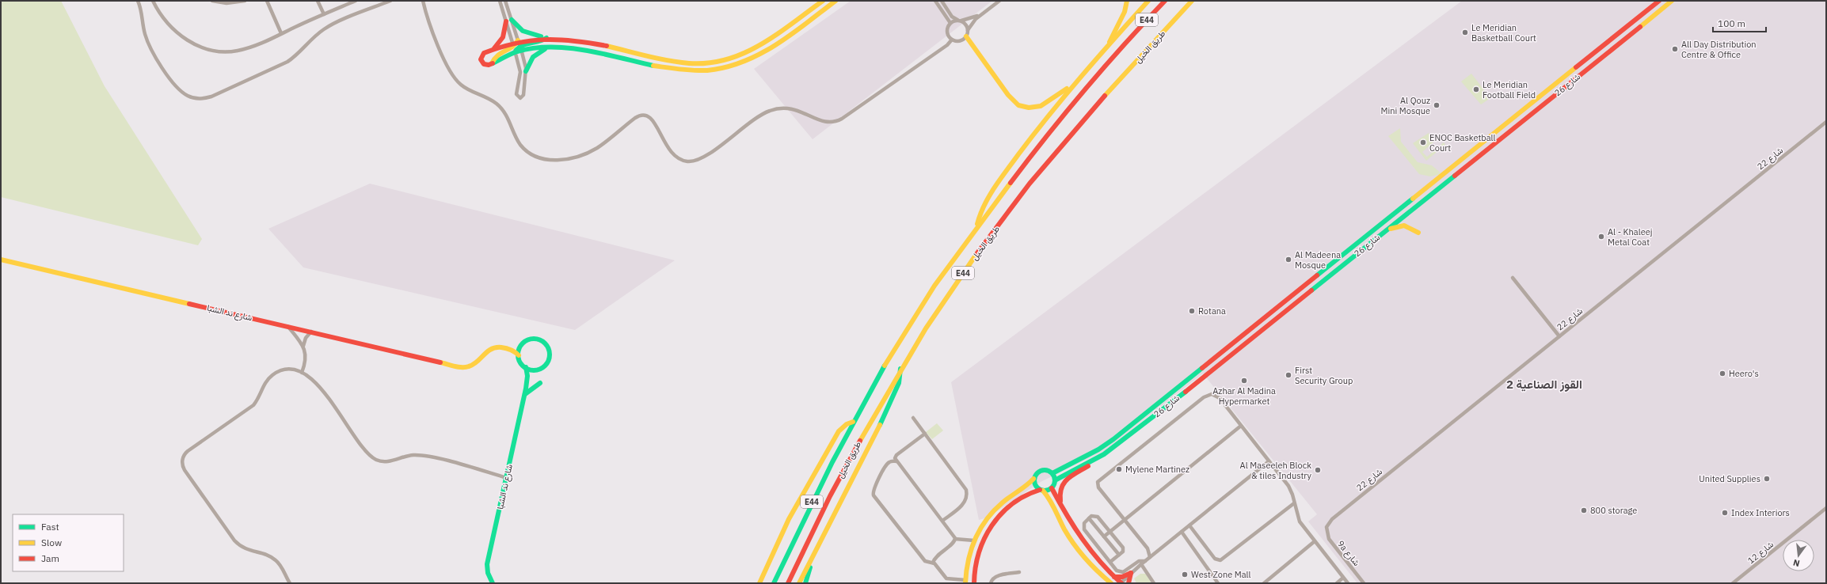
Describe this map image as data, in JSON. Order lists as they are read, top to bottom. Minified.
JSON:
{"streets":{"main road":["E44","طريق الخيل","شارع 26","شارع ند الشبا"],"street":["شارع 22","شارع 12","9a شارع"]},"crossings":[["شارع 22","9a شارع"]],"districts":["القوز الصناعية 2"],"places":["Le Meridian Basketball Court","All Day Distribution Centre & Office","Le Meridian Football Field","Al Qouz Mini Mosque","ENOC Basketball Court","Al - Khaleej Metal Coat","Al Madeena Mosque","Rotana","Heero's","First Security Group","Azhar Al Madina Hypermarket","Mylene Martinez","Al Maseeleh Block & tiles Industry","United Supplies","800 storage","Index Interiors","West Zone Mall"],"legend":["Fast","Slow","Jam"],"scale_bar":"100 m","north":"bottom"}
